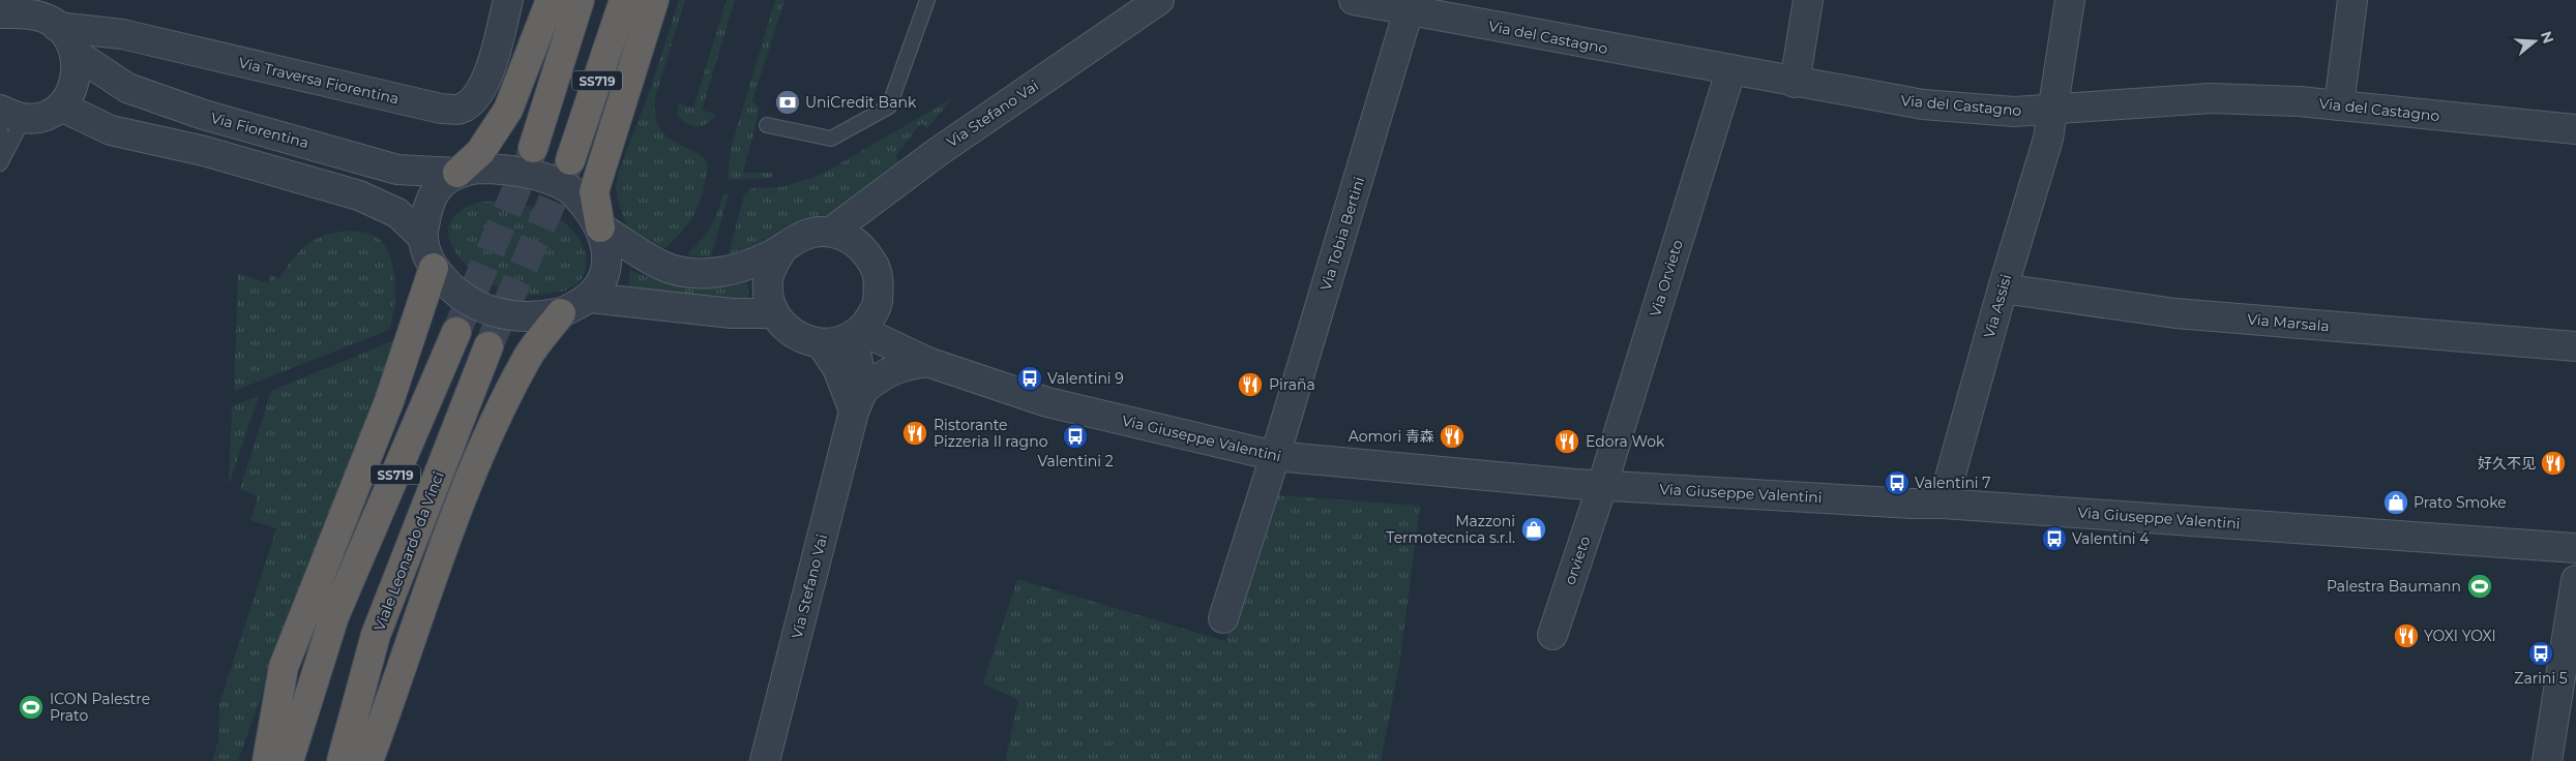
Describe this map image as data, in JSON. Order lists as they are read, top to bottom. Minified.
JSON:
{"streets":{"highway":["SS719","Viale Leonardo da Vinci"],"street":["Via del Castagno","Via Traversa Fiorentina","Via Stefano Vai","Via Fiorentina","Via Tobia Bertini","Via Orvieto","Via Assisi","Via Marsala","Via Giuseppe Valentini","orvieto"]},"crossings":[["Via del Castagno","Via Tobia Bertini"],["Via del Castagno","Via Orvieto"],["Via del Castagno","Via Assisi"],["Via Traversa Fiorentina","Via Fiorentina"],["Via Stefano Vai","Via Giuseppe Valentini"],["Via Tobia Bertini","Via Giuseppe Valentini"],["Via Orvieto","Via Giuseppe Valentini"],["Via Orvieto","orvieto"],["Via Assisi","Via Marsala"],["Via Assisi","Via Giuseppe Valentini"],["Via Giuseppe Valentini","orvieto"]],"places":{"bank":["UniCredit Bank"],"bus stop":["Valentini 9","Valentini 2","Valentini 7","Valentini 4","Zarini 5"],"restaurant":["Piraña","Ristorante Pizzeria Il ragno","Aomori 青森","Edora Wok","好久不见","YOXI YOXI"],"shop":["Prato Smoke","Mazzoni Termotecnica s.r.l."],"sports":["Palestra Baumann","ICON Palestre Prato"]},"north":"right"}
